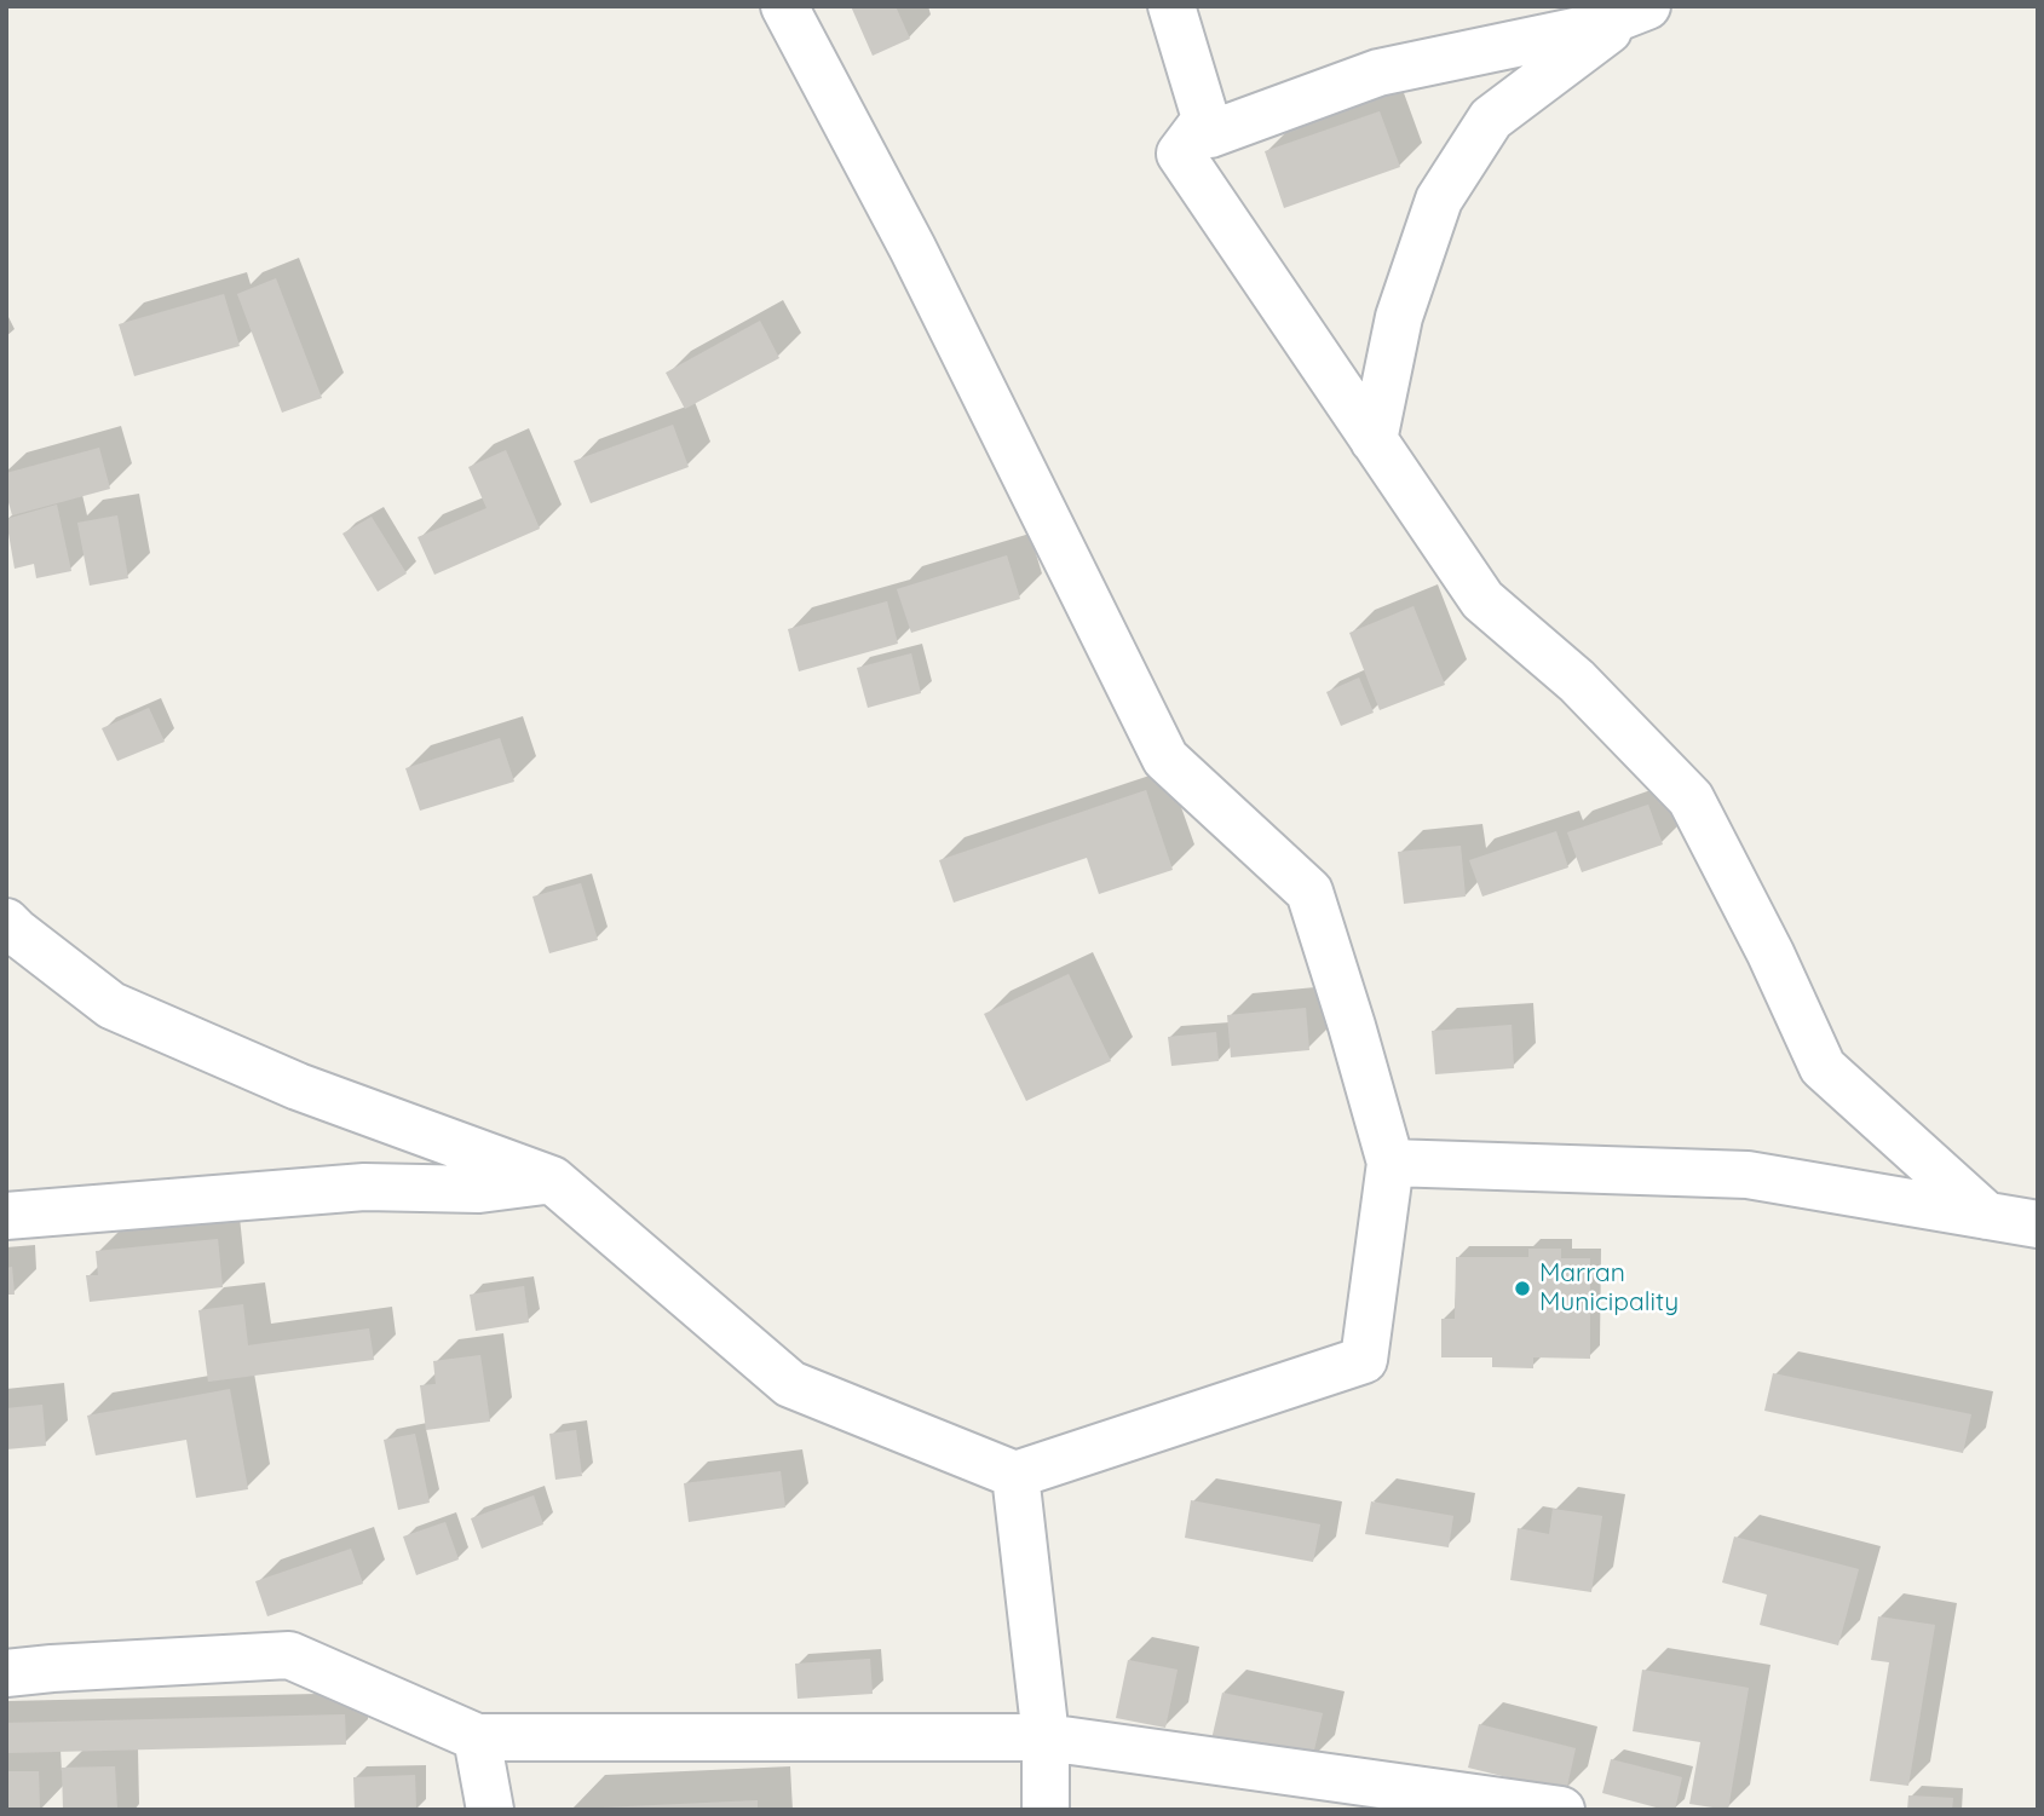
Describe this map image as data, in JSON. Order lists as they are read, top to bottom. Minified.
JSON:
{"places":["Marran Municipality"]}
